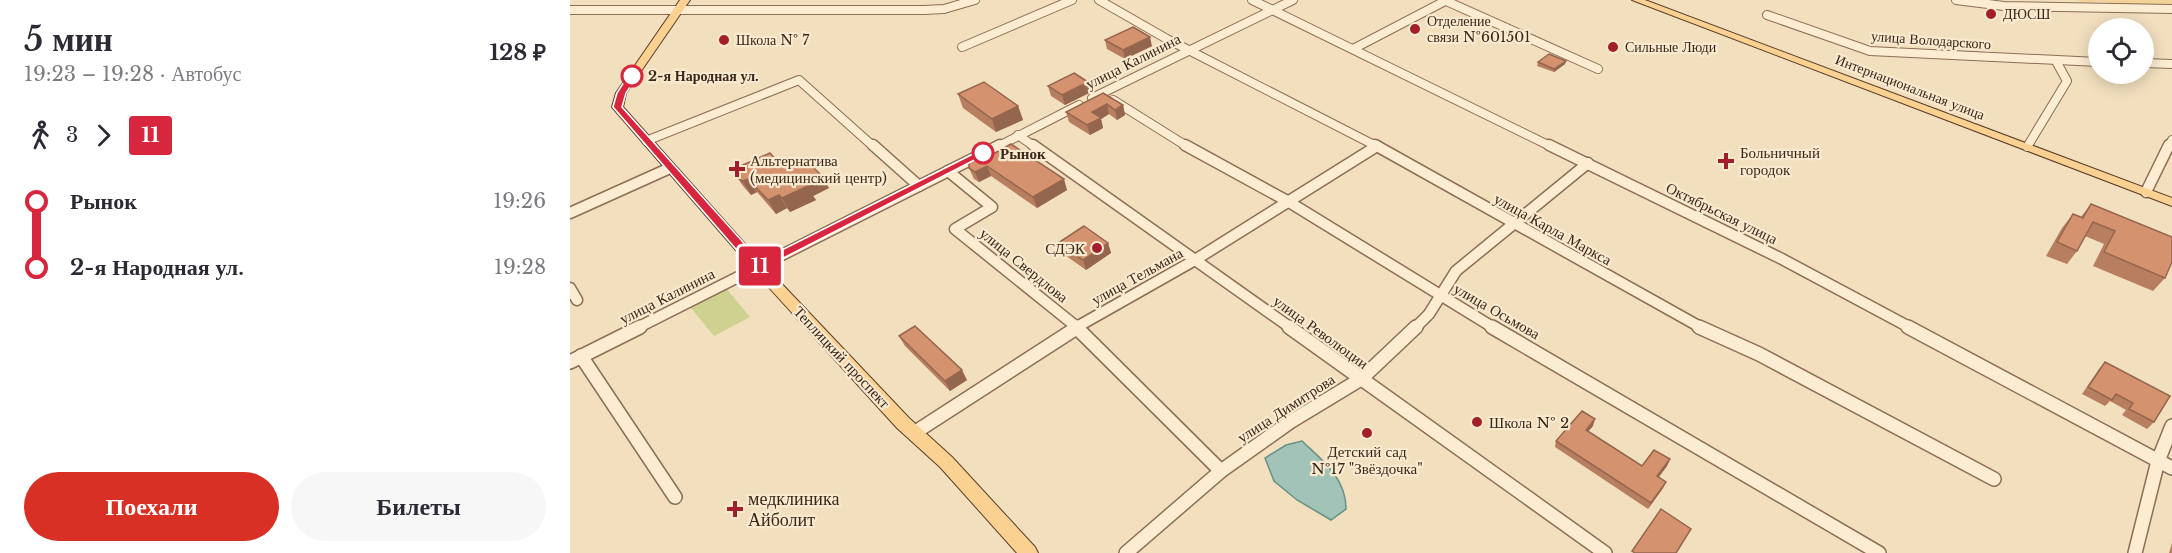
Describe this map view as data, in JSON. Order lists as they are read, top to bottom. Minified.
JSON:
{"streets":{"main road":["Интернациональная улица","Теплицкий проспект"],"street":["улица Володарского","улица Калинина","Октябрьская улица","улица Карла Маркса","улица Свердлова","улица Тельмана","улица Осьмова","улица Революции","улица Димитрова"]},"crossings":[["улица Калинина","Октябрьская улица"],["улица Калинина","улица Карла Маркса"],["улица Калинина","улица Свердлова"],["улица Калинина","улица Осьмова"],["улица Калинина","улица Революции"],["улица Калинина","Теплицкий проспект"],["Октябрьская улица","улица Димитрова"],["улица Карла Маркса","улица Тельмана"],["улица Карла Маркса","улица Димитрова"],["улица Свердлова","улица Тельмана"],["улица Свердлова","улица Димитрова"],["улица Тельмана","улица Осьмова"],["улица Тельмана","улица Революции"],["улица Тельмана","Теплицкий проспект"],["улица Осьмова","улица Димитрова"],["улица Революции","улица Димитрова"]],"places":{"other":["ДЮСШ","Отделение связи №601501","Школа № 7","Сильные Люди","2-я Народная ул.","Рынок","СДЭК","Школа № 2","Детский сад №17 \"Звёздочка\""],"health":["Больничный городок","Альтернатива (медицинский центр)","медклиника Айболит"]},"lines":["bus line 11"],"page":{"heading":["5 мин","19:23 – 19:28 · Автобус","128 ₽"],"on_map":"11","legs":["3","11"],"list":[{"name":"Рынок","value":"19:26"},{"name":"2-я Народная ул.","value":"19:28"}],"buttons":["Поехали","Билеты"]}}
